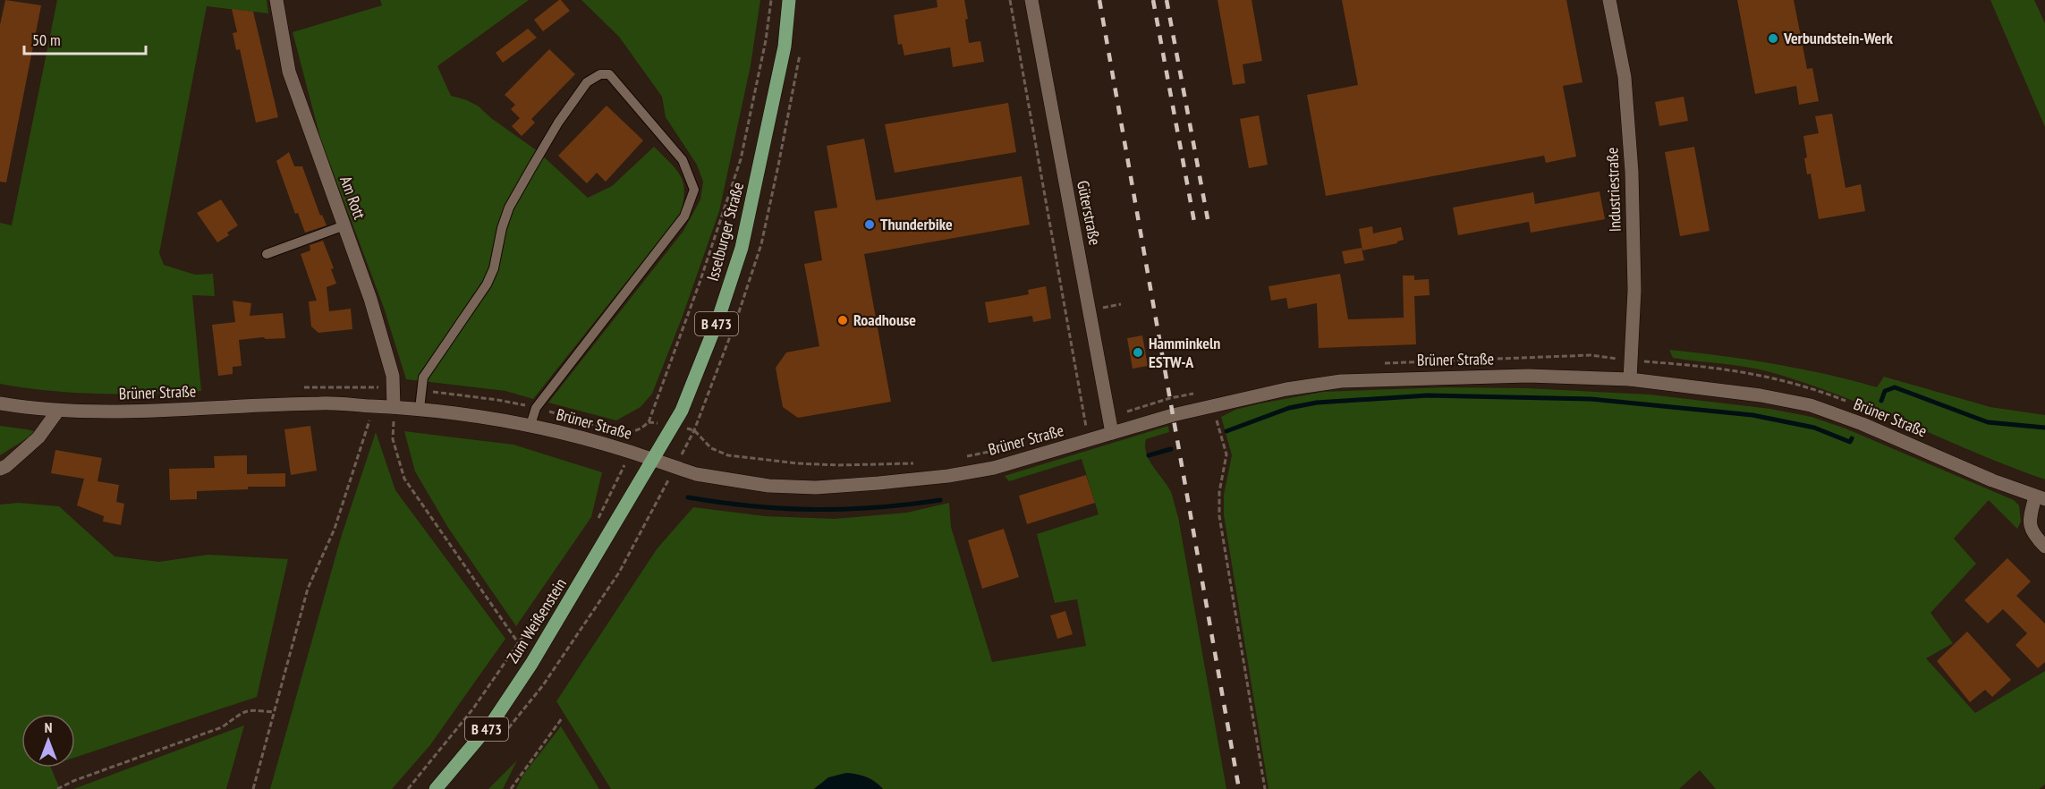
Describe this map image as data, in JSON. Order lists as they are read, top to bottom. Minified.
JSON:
{"streets":{"main road":["Isselburger Straße","B 473","Zum Weißenstein"],"street":["Industriestraße","Am Rott","Güterstraße","Brüner Straße"]},"crossings":[["Industriestraße","Brüner Straße"],["Am Rott","Brüner Straße"],["Güterstraße","Brüner Straße"],["Isselburger Straße","Brüner Straße"],["Isselburger Straße","Zum Weißenstein"],["Brüner Straße","Zum Weißenstein"]],"places":["Verbundstein-Werk","Thunderbike","Roadhouse","Hamminkeln ESTW-A"],"scale_bar":"50 m","north":"top"}
